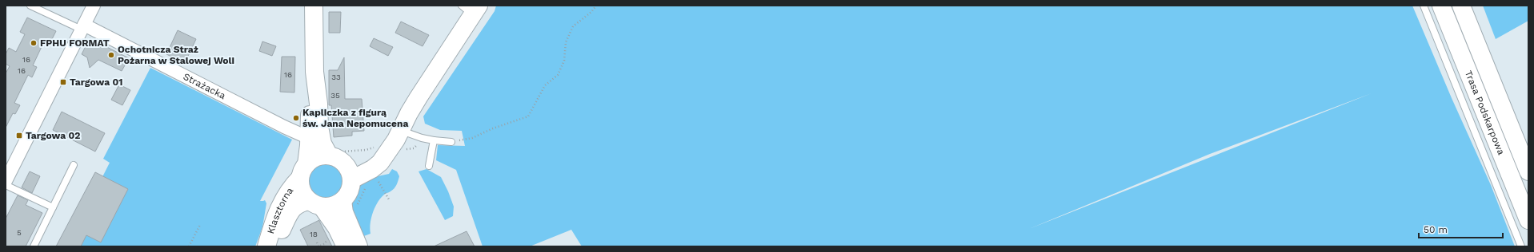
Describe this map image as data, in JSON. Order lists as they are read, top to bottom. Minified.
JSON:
{"streets":{"street":["Strażacka","Trasa Podskarpowa","Klasztorna"]},"places":{"other":["FPHU FORMAT","Ochotnicza Straż Pożarna w Stalowej Woli","Kapliczka z figurą św. Jana Nepomucena"],"transit":["Targowa 01","Targowa 02"]},"house_numbers":["16","16","16","33","35","5","18"],"scale_bar":"50 m"}
